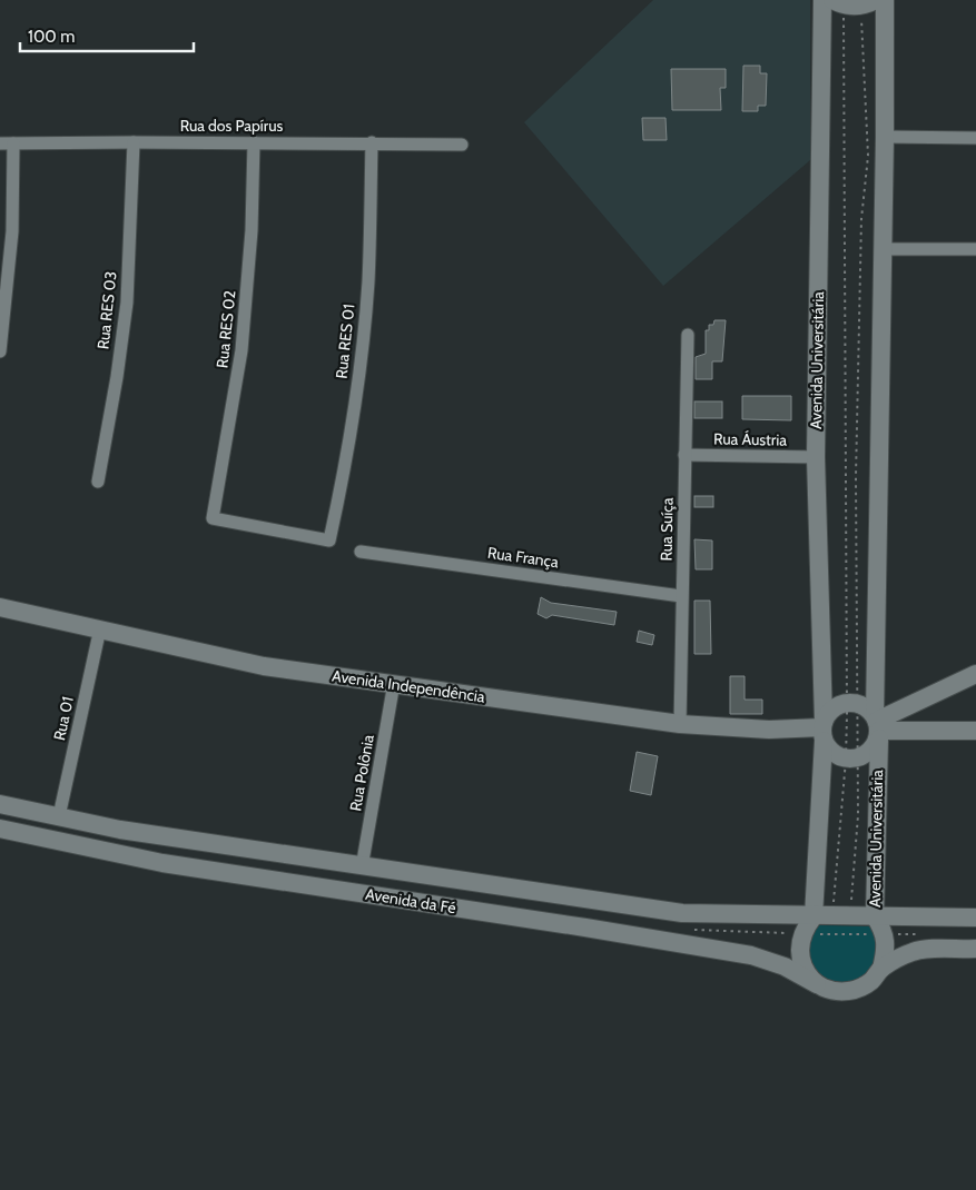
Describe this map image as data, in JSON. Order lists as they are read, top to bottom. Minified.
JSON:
{"streets":{"main road":["Avenida Universitária","Avenida Independência","Avenida da Fé"],"street":["Rua dos Papírus","Rua RES 03","Rua RES 02","Rua RES 01","Rua Áustria","Rua Suíça","Rua França","Rua 01","Rua Polônia"]},"crossings":[["Rua dos Papírus","Rua RES 03"],["Rua dos Papírus","Rua RES 02"],["Rua dos Papírus","Rua RES 01"],["Rua RES 02","Rua RES 01"],["Avenida Universitária","Rua Áustria"],["Avenida Universitária","Avenida Independência"],["Avenida Universitária","Avenida da Fé"],["Rua Áustria","Rua Suíça"],["Rua Suíça","Rua França"],["Rua Suíça","Avenida Independência"],["Avenida Independência","Rua 01"],["Avenida Independência","Rua Polônia"],["Rua 01","Avenida da Fé"],["Rua Polônia","Avenida da Fé"]],"scale_bar":"100 m"}
